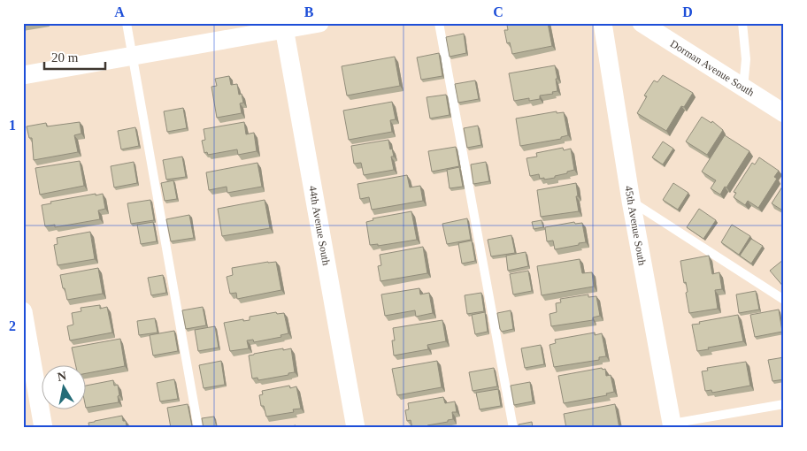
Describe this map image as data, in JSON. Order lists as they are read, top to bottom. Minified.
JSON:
{"streets":{"street":["Dorman Avenue South","44th Avenue South","45th Avenue South"]},"scale_bar":"20 m","north":"top","grid":{"columns":["A","B","C","D"],"rows":["1","2"]}}
